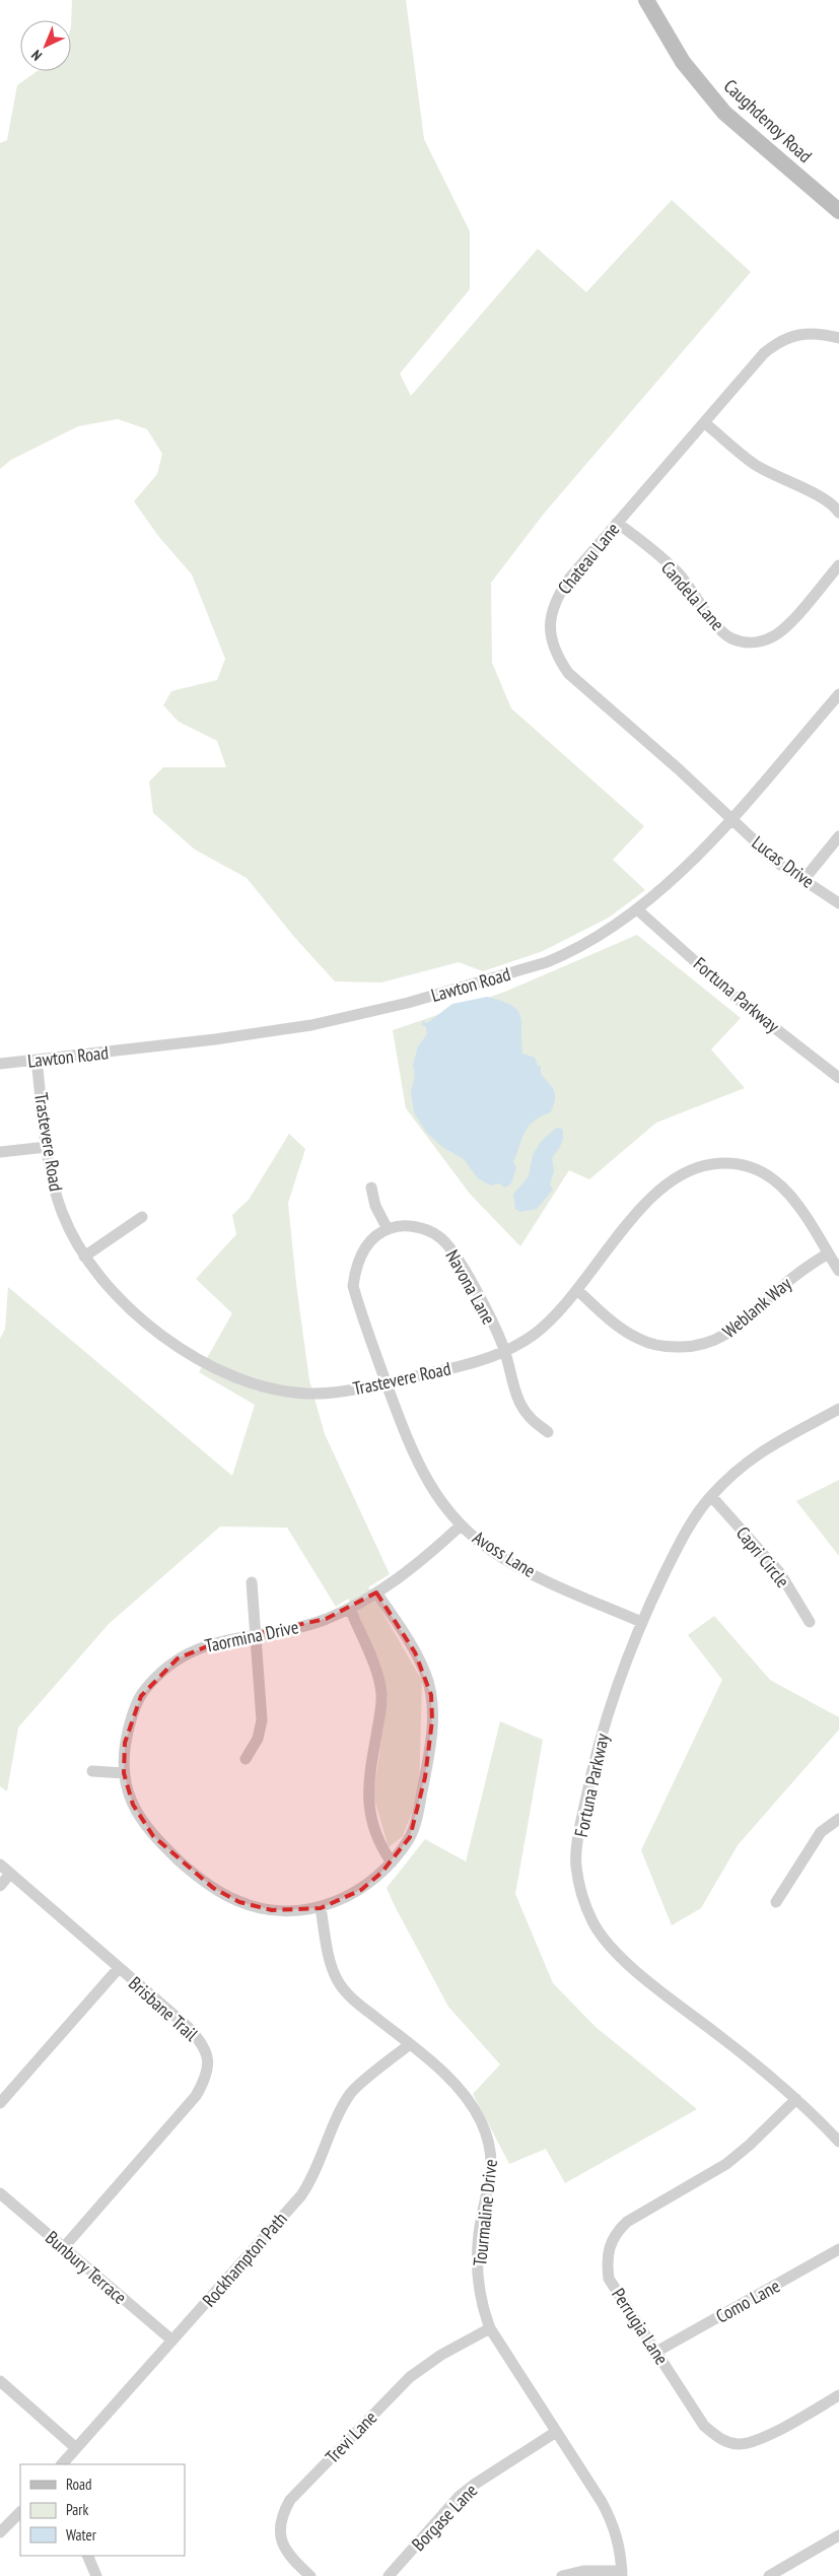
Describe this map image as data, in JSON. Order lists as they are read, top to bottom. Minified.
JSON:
{"streets":{"street":["Caughdenoy Road","Chateau Lane","Candela Lane","Lucas Drive","Lawton Road","Fortuna Parkway","Trastevere Road","Navona Lane","Weblank Way","Avoss Lane","Capri Circle","Taormina Drive","Brisbane Trail","Tourmaline Drive","Rockhampton Path","Bunbury Terrace","Como Lane","Perrugia Lane","Trevi Lane","Borgase Lane"]},"crossings":[["Chateau Lane","Candela Lane"],["Chateau Lane","Lucas Drive"],["Chateau Lane","Lawton Road"],["Lucas Drive","Lawton Road"],["Lawton Road","Fortuna Parkway"],["Lawton Road","Trastevere Road"],["Fortuna Parkway","Avoss Lane"],["Fortuna Parkway","Capri Circle"],["Fortuna Parkway","Perrugia Lane"],["Trastevere Road","Navona Lane"],["Trastevere Road","Weblank Way"],["Trastevere Road","Avoss Lane"],["Avoss Lane","Taormina Drive"],["Taormina Drive","Tourmaline Drive"],["Brisbane Trail","Bunbury Terrace"],["Tourmaline Drive","Rockhampton Path"],["Tourmaline Drive","Trevi Lane"],["Tourmaline Drive","Borgase Lane"],["Rockhampton Path","Bunbury Terrace"],["Como Lane","Perrugia Lane"]],"legend":["Road","Park","Water"],"north":"bottom left"}
